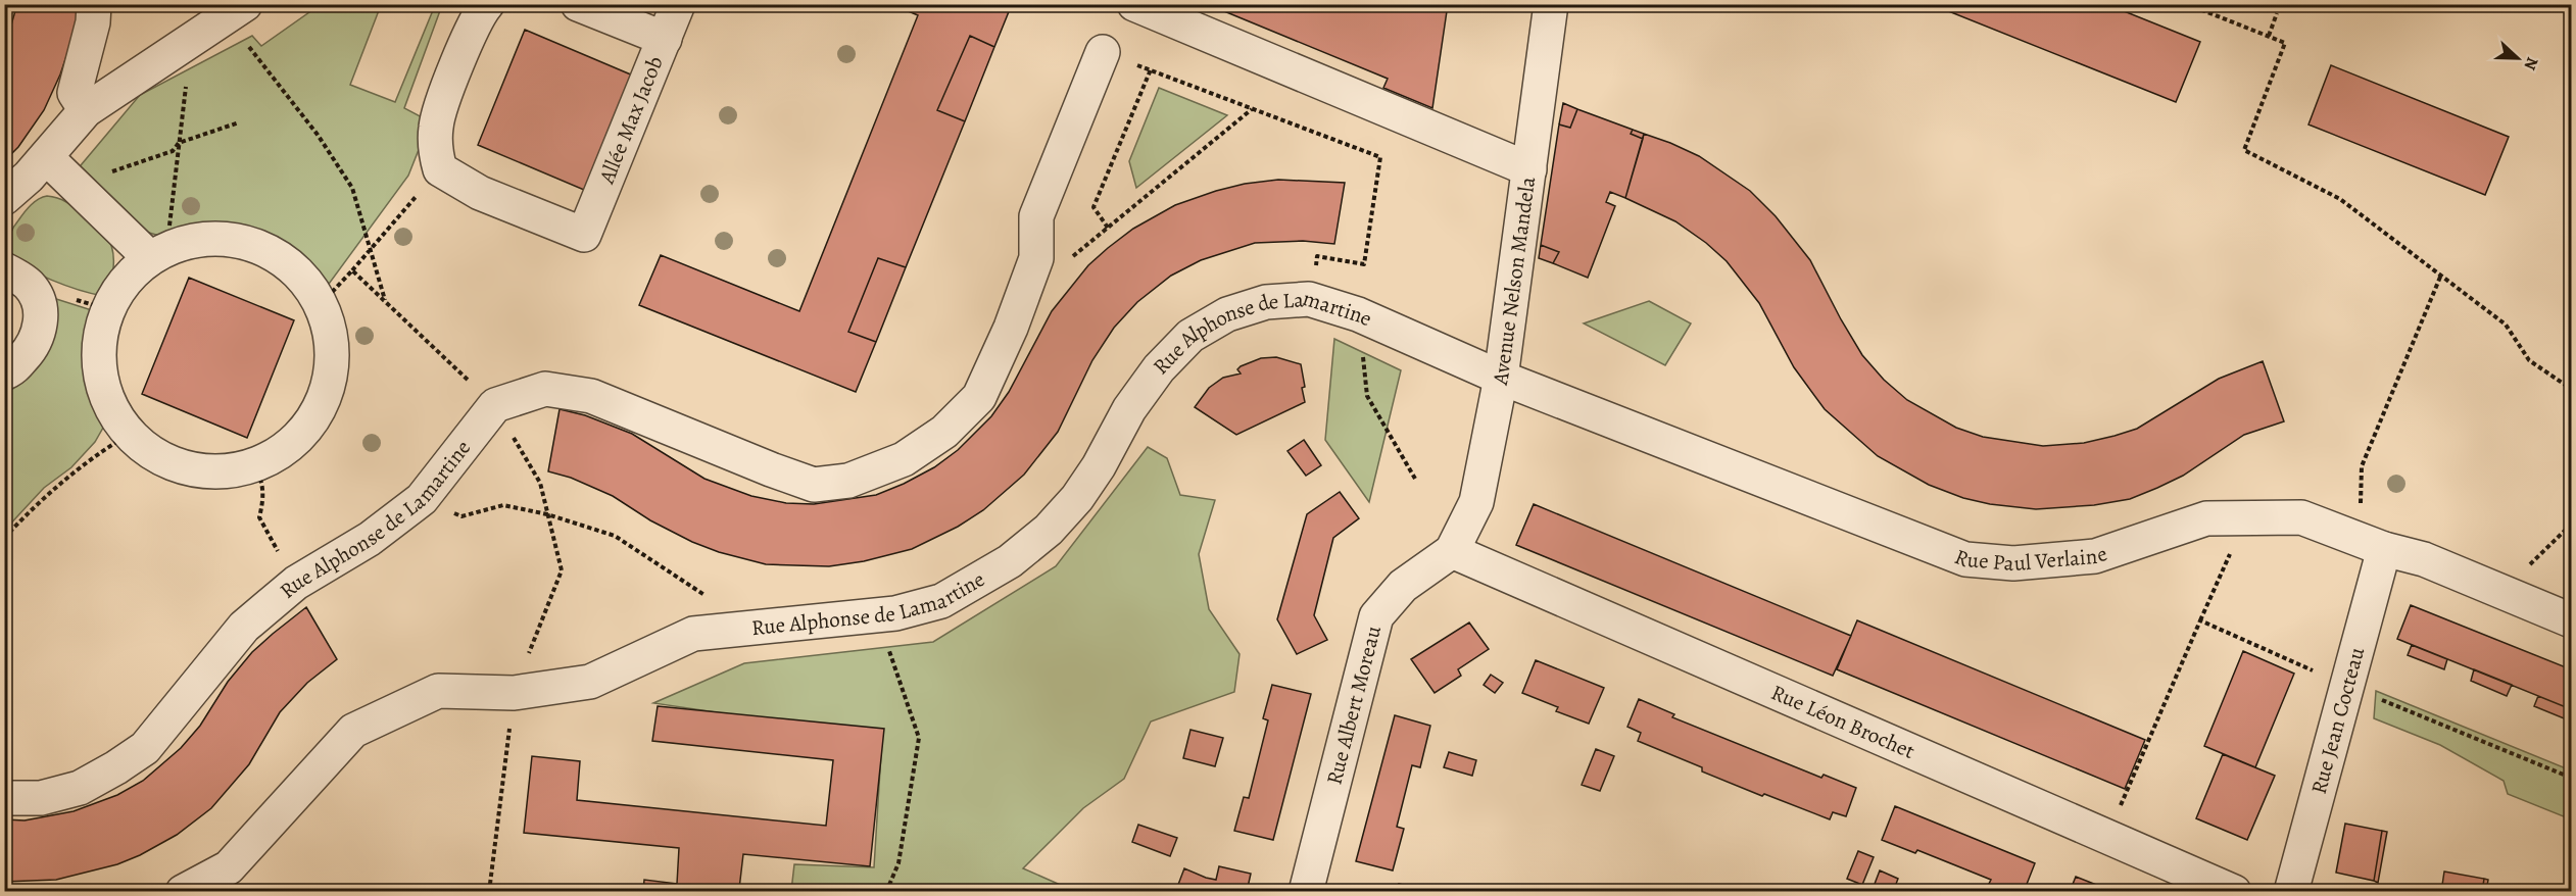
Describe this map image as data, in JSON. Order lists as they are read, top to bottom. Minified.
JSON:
{"streets":{"street":["Allée Max Jacob","Avenue Nelson Mandela","Rue Alphonse de Lamartine","Rue Paul Verlaine","Rue Albert Moreau","Rue Jean Cocteau","Rue Léon Brochet"]},"crossings":[["Avenue Nelson Mandela","Rue Alphonse de Lamartine"],["Avenue Nelson Mandela","Rue Paul Verlaine"],["Avenue Nelson Mandela","Rue Albert Moreau"],["Avenue Nelson Mandela","Rue Léon Brochet"],["Rue Alphonse de Lamartine","Rue Paul Verlaine"],["Rue Paul Verlaine","Rue Jean Cocteau"],["Rue Albert Moreau","Rue Léon Brochet"]],"north":"right"}
